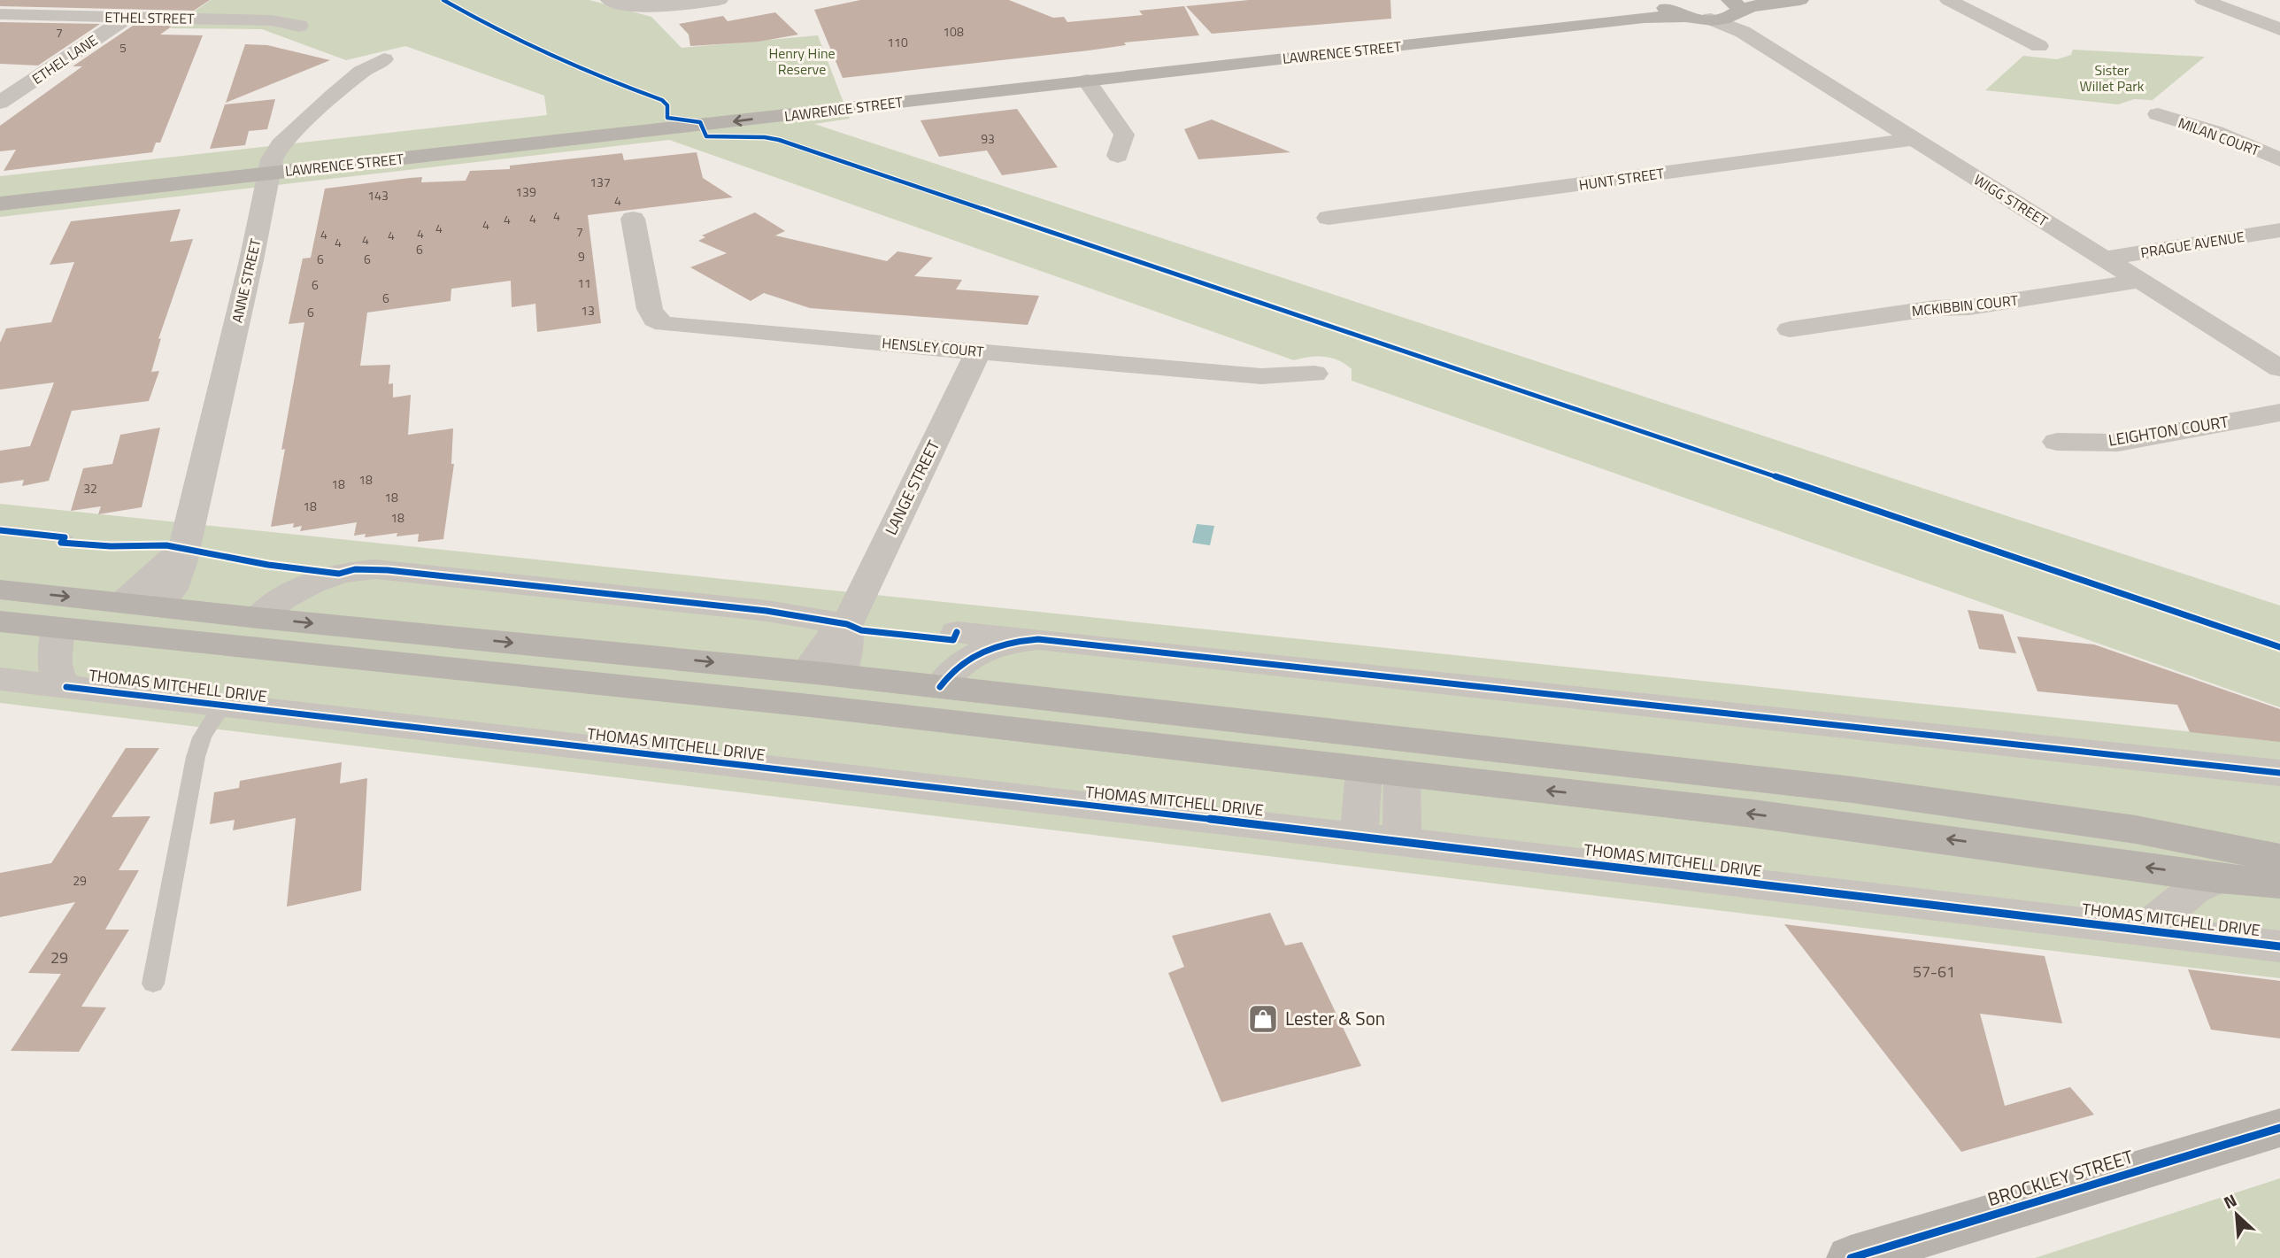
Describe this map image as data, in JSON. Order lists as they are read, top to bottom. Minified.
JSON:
{"streets":{"main road":["LAWRENCE STREET","BROCKLEY STREET"],"street":["ETHEL STREET","ETHEL LANE","MILAN COURT","HUNT STREET","WIGG STREET","PRAGUE AVENUE","ANNE STREET","MCKIBBIN COURT","HENSLEY COURT","LEIGHTON COURT","LANGE STREET","THOMAS MITCHELL DRIVE"]},"crossings":[["ETHEL STREET","ETHEL LANE"],["LAWRENCE STREET","WIGG STREET"],["LAWRENCE STREET","ANNE STREET"],["HUNT STREET","WIGG STREET"],["WIGG STREET","PRAGUE AVENUE"],["WIGG STREET","MCKIBBIN COURT"],["HENSLEY COURT","LANGE STREET"]],"parks":["Henry Hine Reserve","Sister Willet Park"],"places":{"shop":["Lester & Son"]},"house_numbers":["108","7","110","5","93","137","139","143","4","4","4","4","4","4","7","4","4","4","4","4","6","9","6","6","11","6","6","13","6","18","18","32","18","18","18","29","29","57-61"],"north":"top left"}
